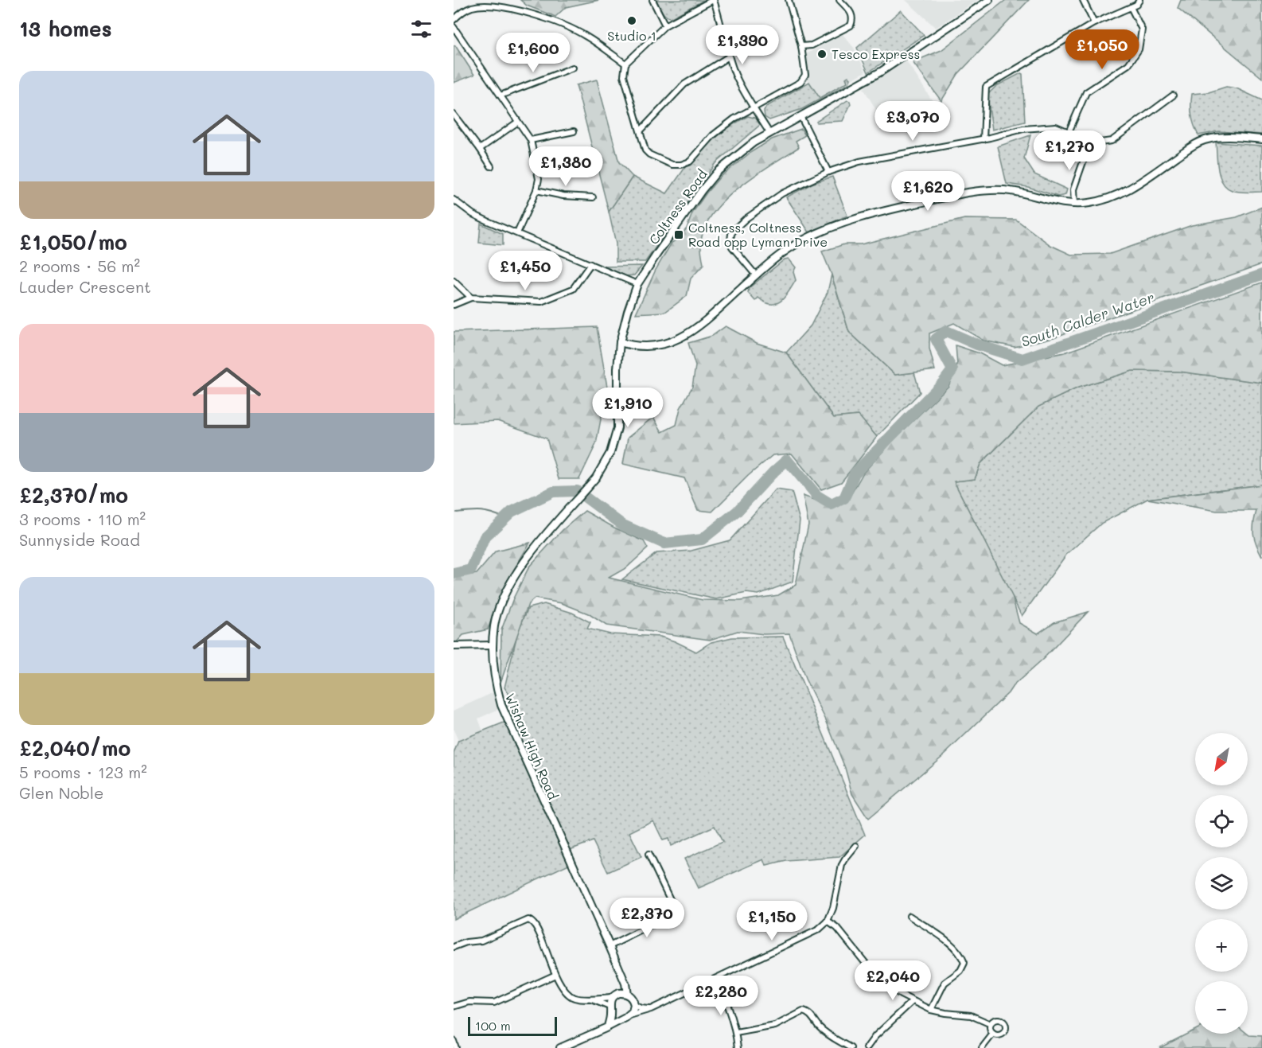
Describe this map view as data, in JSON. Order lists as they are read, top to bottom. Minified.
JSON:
{"streets":{"street":["Coltness Road","Wishaw High Road"]},"crossings":[["Coltness Road","Wishaw High Road"]],"water":["South Calder Water"],"places":{"other":["Studio 1","Tesco Express"],"transit":["Coltness, Coltness Road opp Lyman Drive"]},"scale_bar":"100 m","north":"bottom left","page":{"heading":"13 homes","price":["£1,390","£1,050","£1,600","£3,070","£1,270","£1,380","£1,620","£1,450","£1,910","£2,370","£1,150","£2,040","£2,280"],"list":[{"name":"£1,050/mo","note":"2 rooms · 56 m² · Lauder Crescent"},{"name":"£2,370/mo","note":"3 rooms · 110 m² · Sunnyside Road"},{"name":"£2,040/mo","note":"5 rooms · 123 m² · Glen Noble"}],"map_buttons":["+","−"],"scale":"100 m"}}
